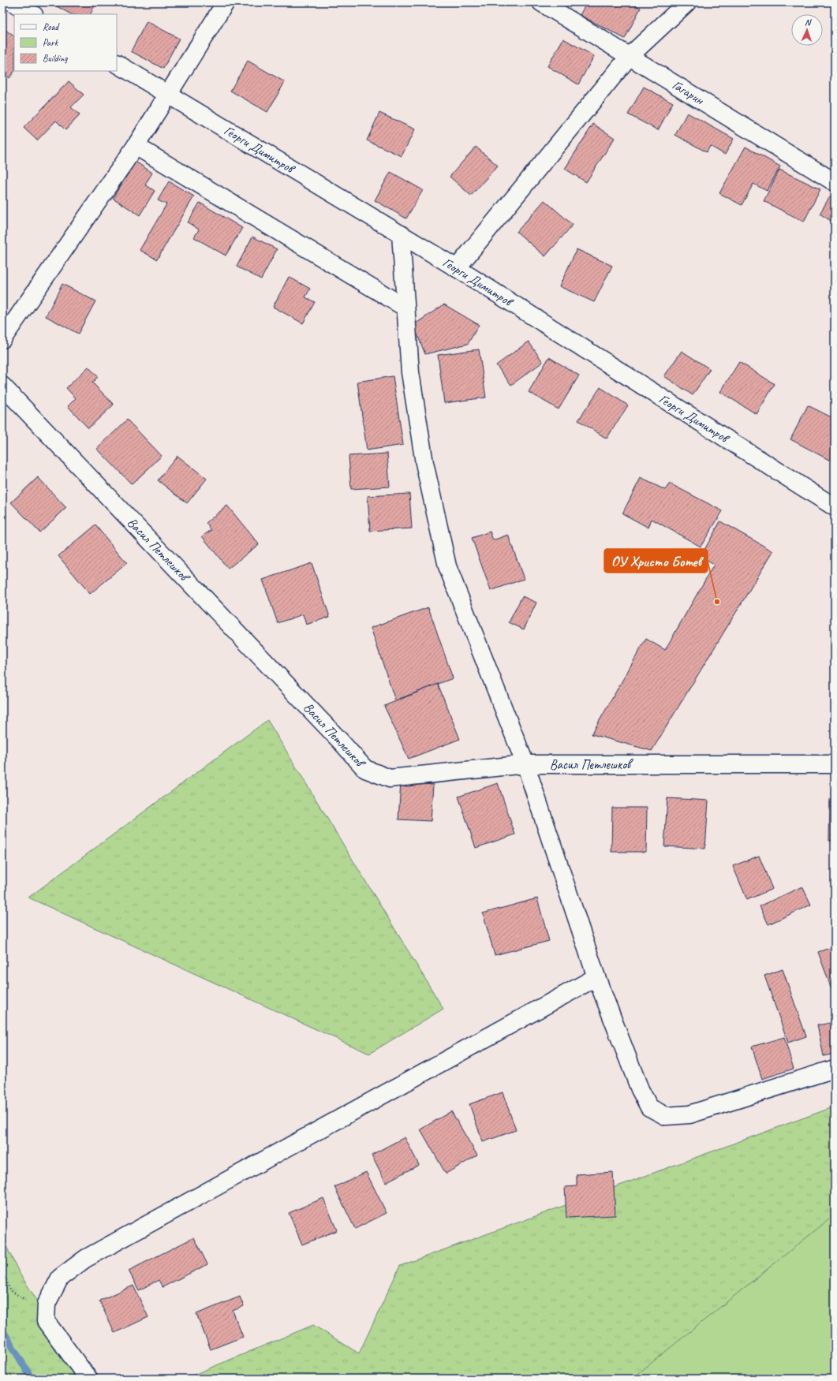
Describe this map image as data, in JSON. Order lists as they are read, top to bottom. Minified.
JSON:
{"streets":{"street":["Гагарин","Георги Димитров","Васил Петлешков"]},"places":["ОУ Христо Ботев"],"legend":["Road","Park","Building"],"north":"top"}
